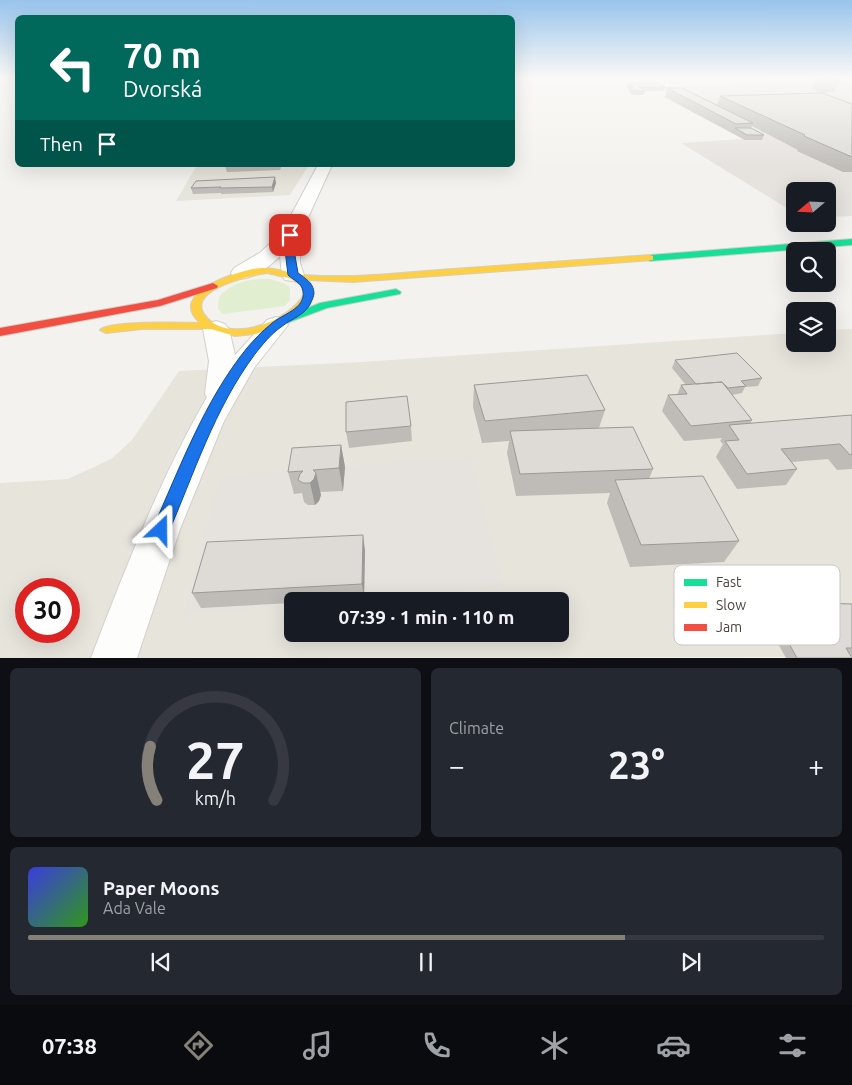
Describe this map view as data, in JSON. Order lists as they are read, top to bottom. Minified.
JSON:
{"legend":["Fast","Slow","Jam"],"north":"left","page":{"turn":["70 m","Dvorská"],"then":"Then","limit":"30","trip":"07:39 · 1 min · 110 m","tile":"Climate","heat":["−","23°","+"],"song":["Paper Moons","Ada Vale"],"tabs":"07:38","gauge":["27","km/h"]}}
